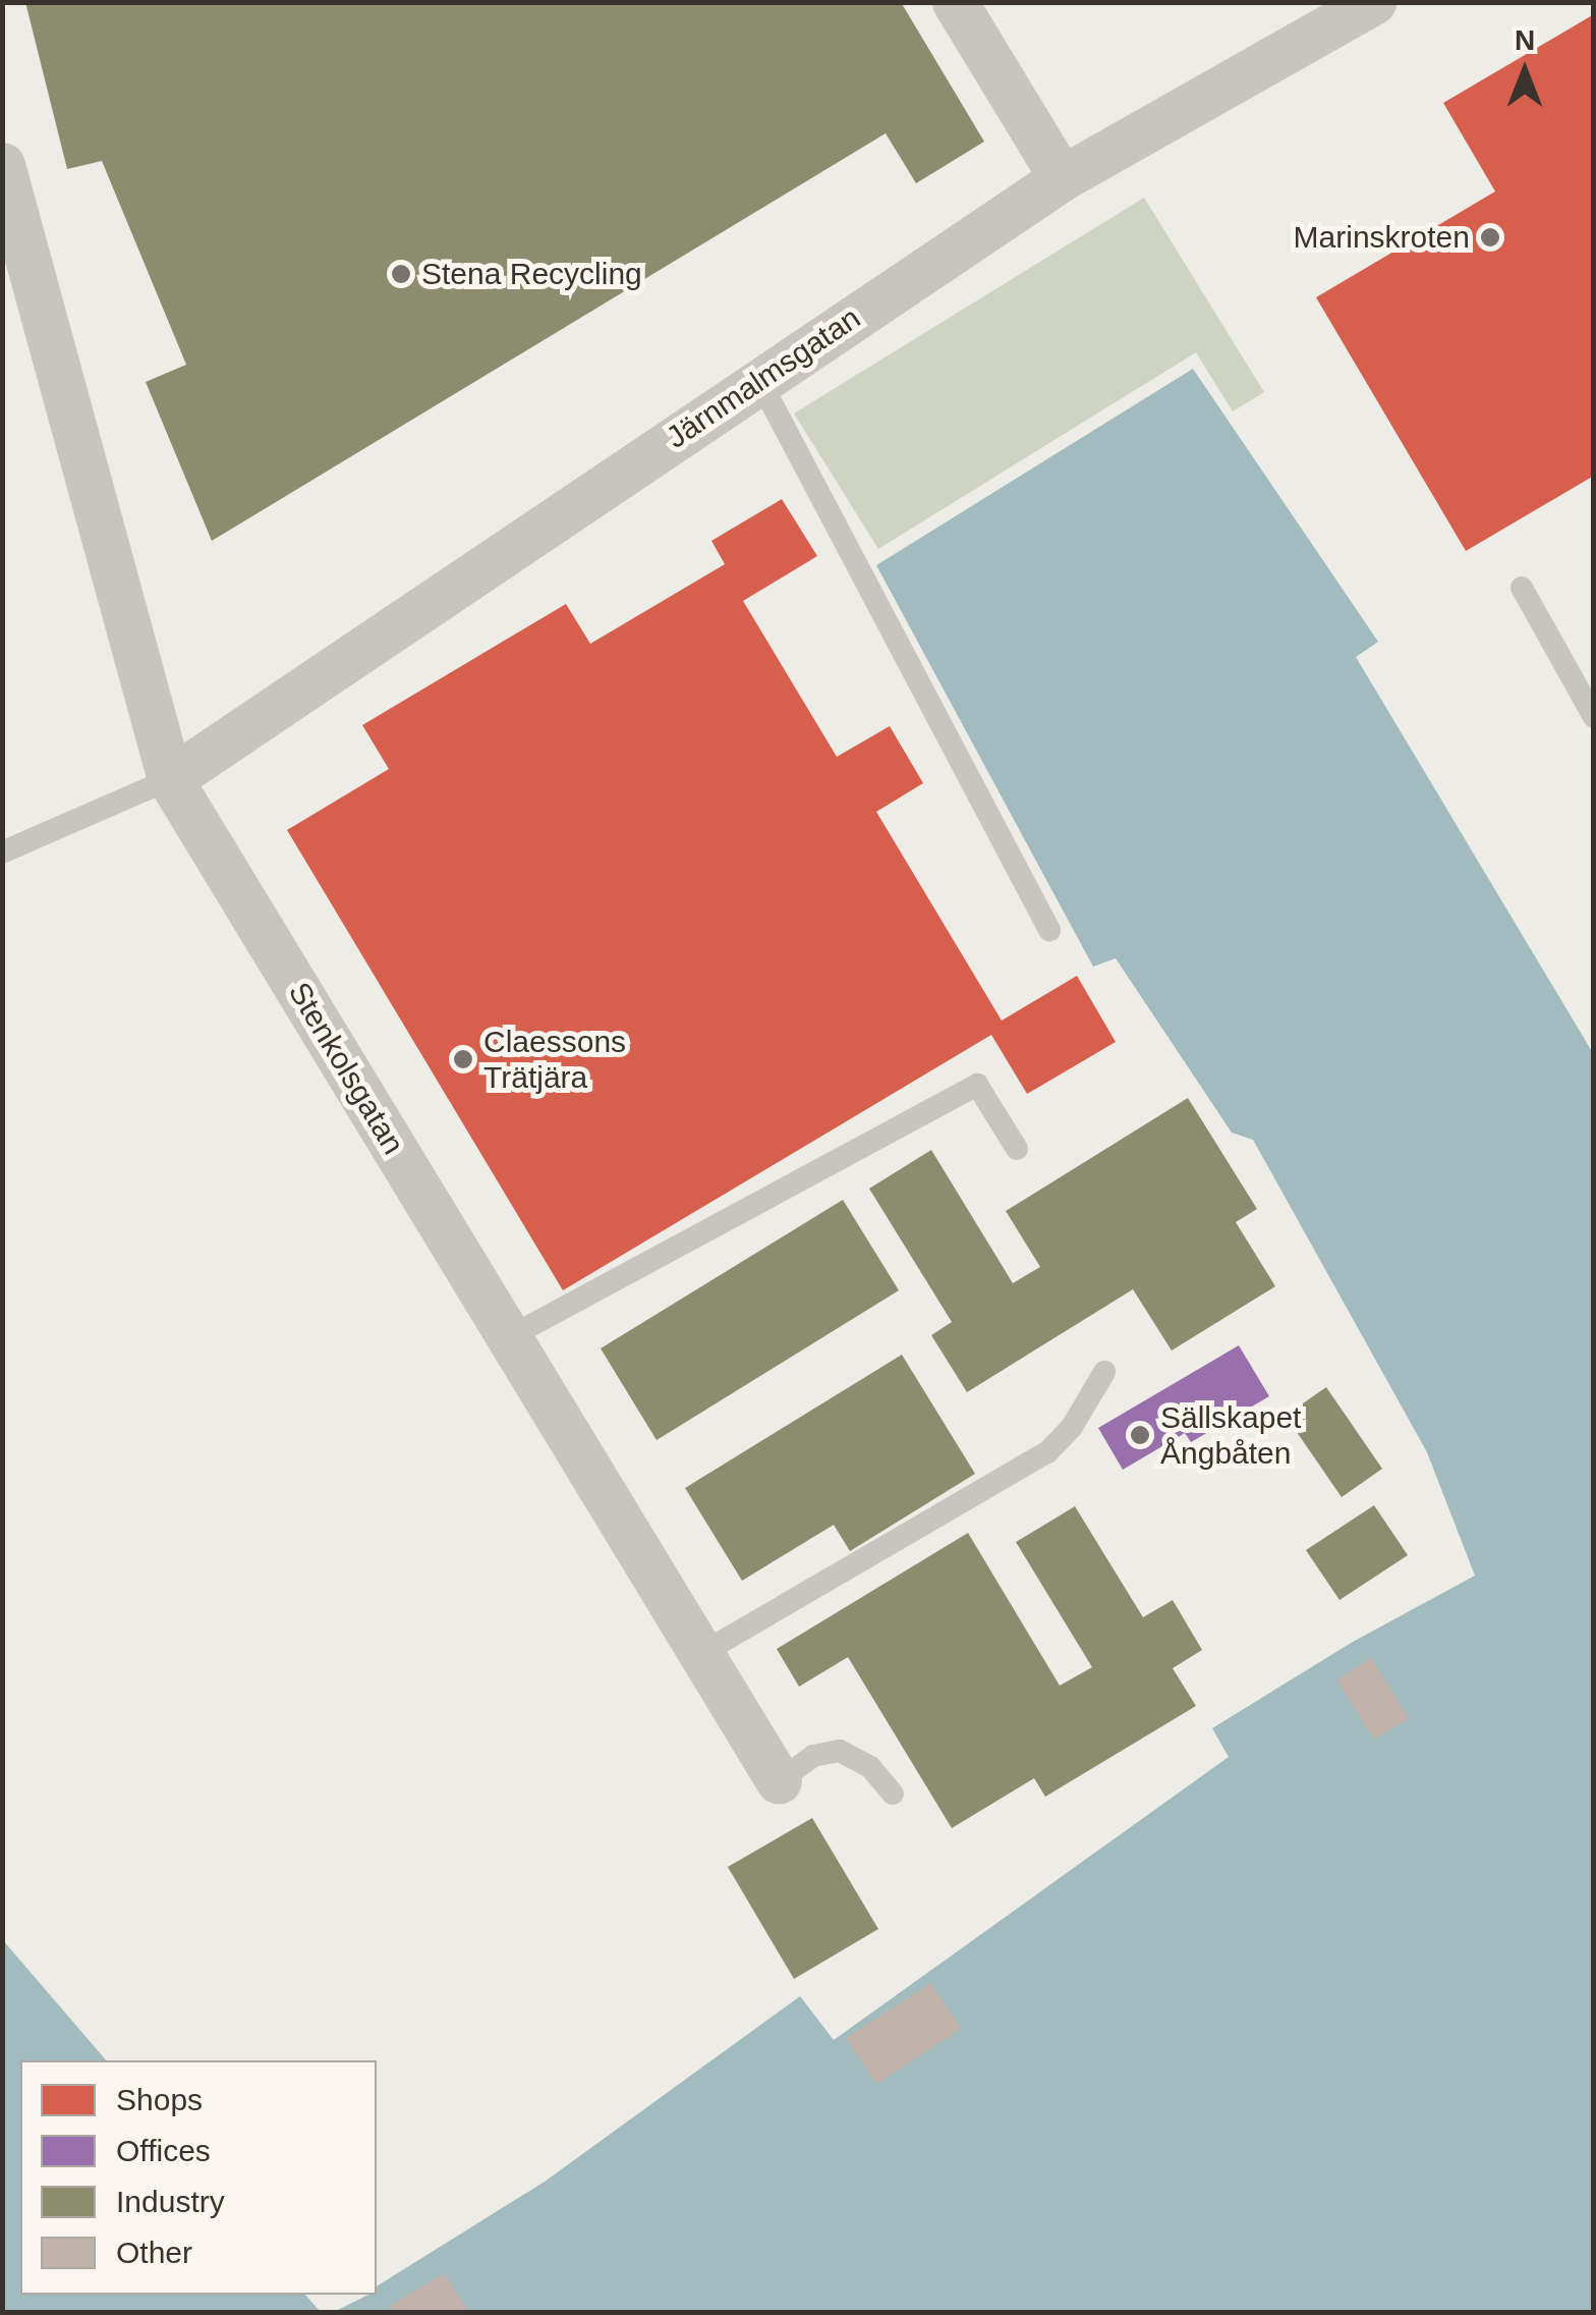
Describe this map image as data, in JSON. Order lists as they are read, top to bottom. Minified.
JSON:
{"streets":{"street":["Järnmalmsgatan","Stenkolsgatan"]},"crossings":[["Järnmalmsgatan","Stenkolsgatan"]],"places":["Marinskroten","Stena Recycling","Claessons Trätjära","Sällskapet Ångbåten"],"legend":["Shops","Offices","Industry","Other"],"north":"top"}
